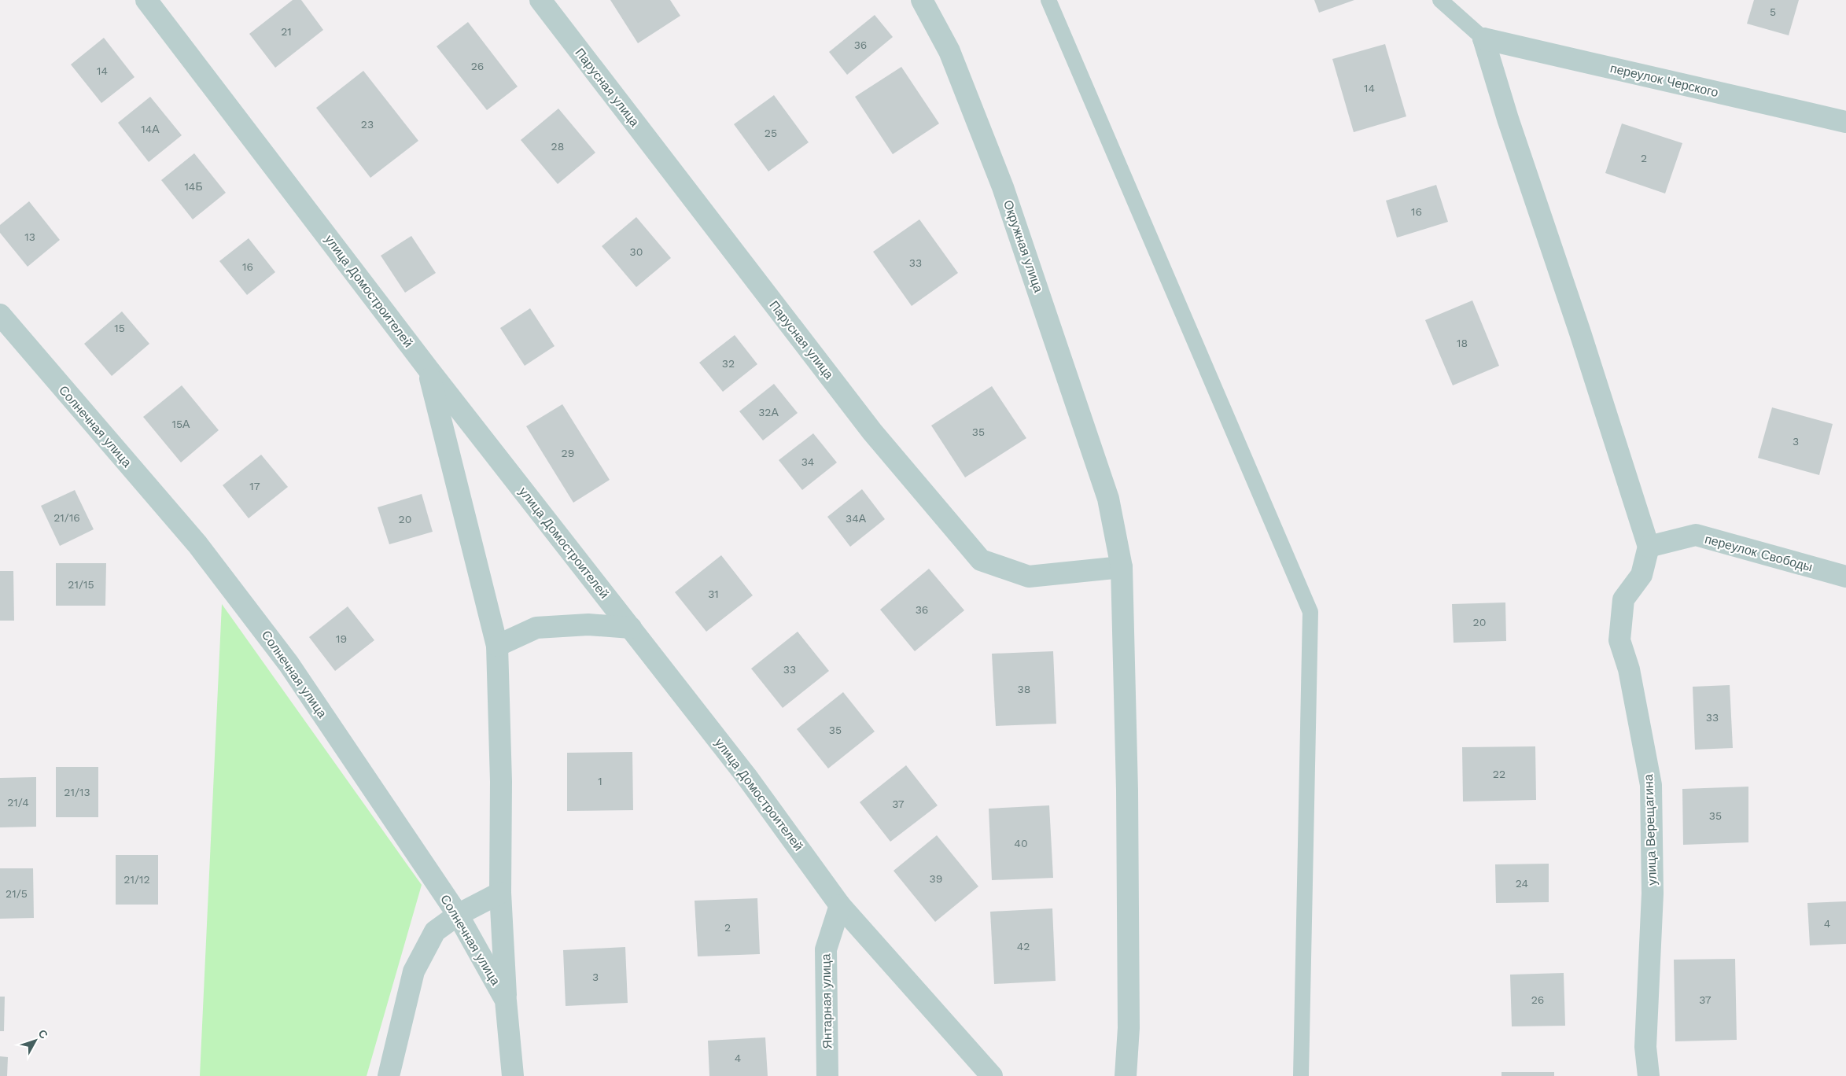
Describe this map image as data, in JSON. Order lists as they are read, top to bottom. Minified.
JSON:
{"streets":{"street":["переулок Черского","Парусная улица","Окружная улица","улица Домостроителей","Солнечная улица","переулок Свободы","улица Верещагина","Янтарная улица"]},"crossings":[["Парусная улица","Окружная улица"],["улица Домостроителей","Янтарная улица"],["переулок Свободы","улица Верещагина"]],"house_numbers":["5","21","36","26","14","14","23","14А","25","28","2","14Б","16","13","30","33","16","15","18","32","32А","15А","35","3","29","34","17","21/16","34А","20","21/15","31","36","20","19","33","38","33","35","22","1","21/13","21/4","37","35","40","39","21/12","24","21/5","4","2","42","3","26","37","4"],"north":"top right"}
